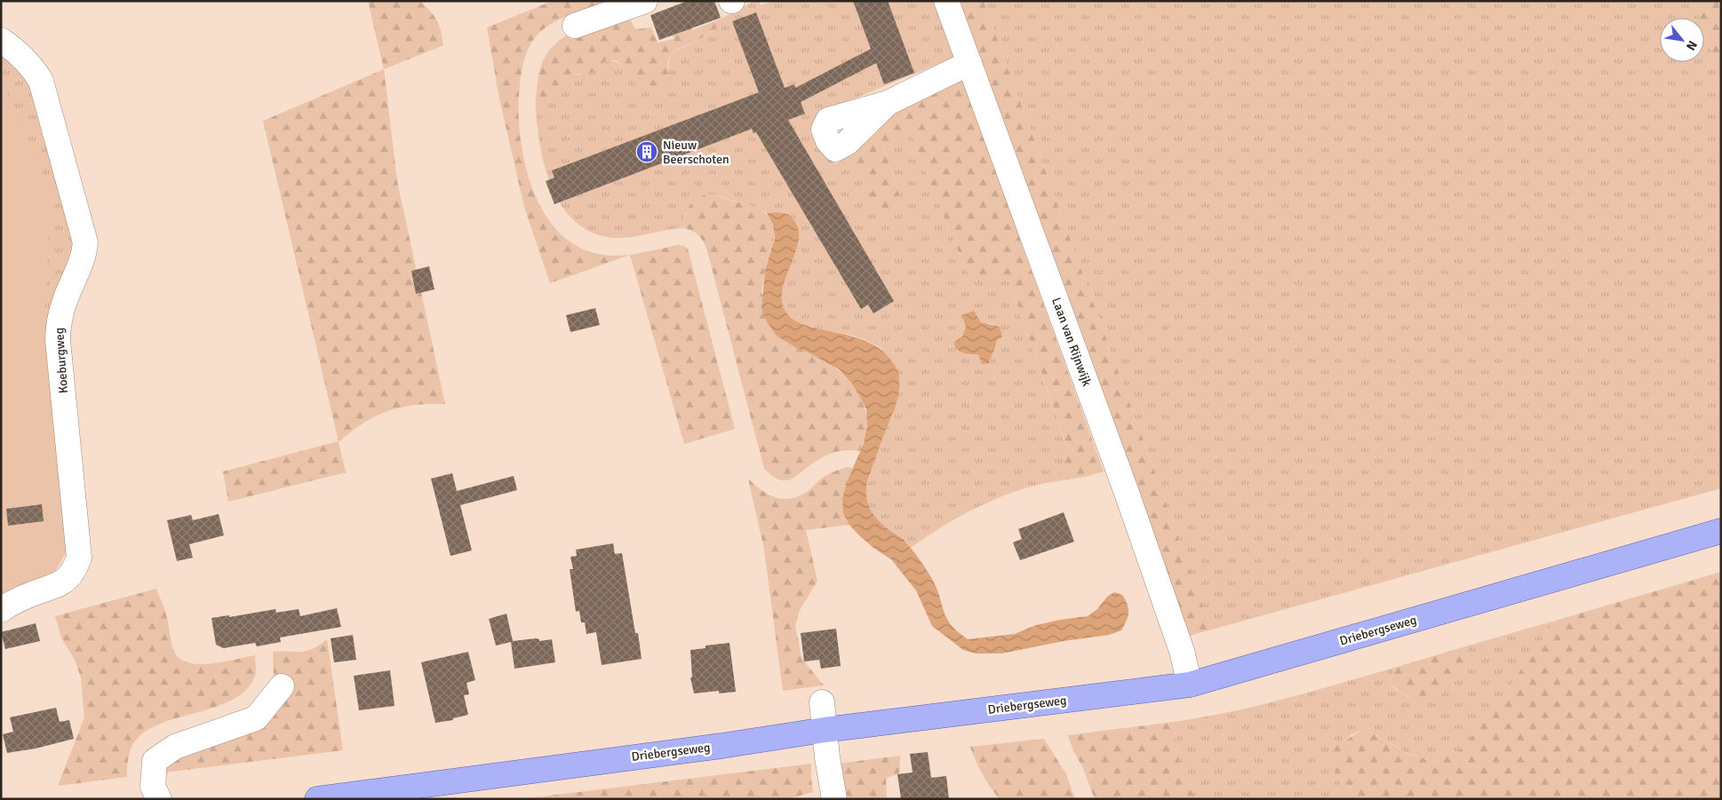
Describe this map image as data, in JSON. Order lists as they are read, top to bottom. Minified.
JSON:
{"streets":{"main road":["Driebergseweg"],"street":["Laan van Rijnwijk","Koeburgweg"]},"crossings":[["Laan van Rijnwijk","Driebergseweg"]],"places":{"building":["Nieuw Beerschoten"]},"north":"bottom right"}
